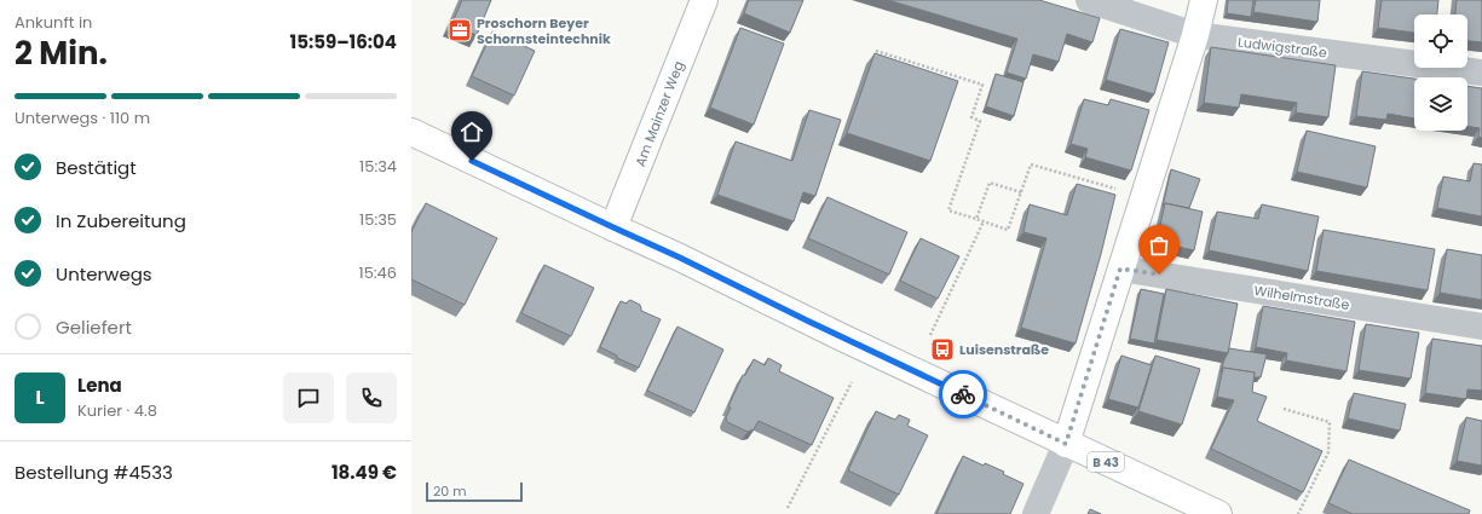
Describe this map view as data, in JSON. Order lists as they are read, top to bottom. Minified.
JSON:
{"streets":{"main road":["Am Mainzer Weg","B 43"],"street":["Ludwigstraße","Wilhelmstraße"]},"crossings":[["Am Mainzer Weg","B 43"]],"places":{"office":["Proschorn Beyer Schornsteintechnik"],"bus stop":["Luisenstraße"]},"scale_bar":"20 m","page":{"heading":["2 Min.","Ankunft in","15:59–16:04"],"panel":["Lena","Kurier · 4.8","Bestellung #4533","18.49 €"],"bar":"Unterwegs · 110 m","list":[["Bestätigt","15:34"],["In Zubereitung","15:35"],["Unterwegs","15:46"],"Geliefert"],"round":"L","scale":"20 m"}}
